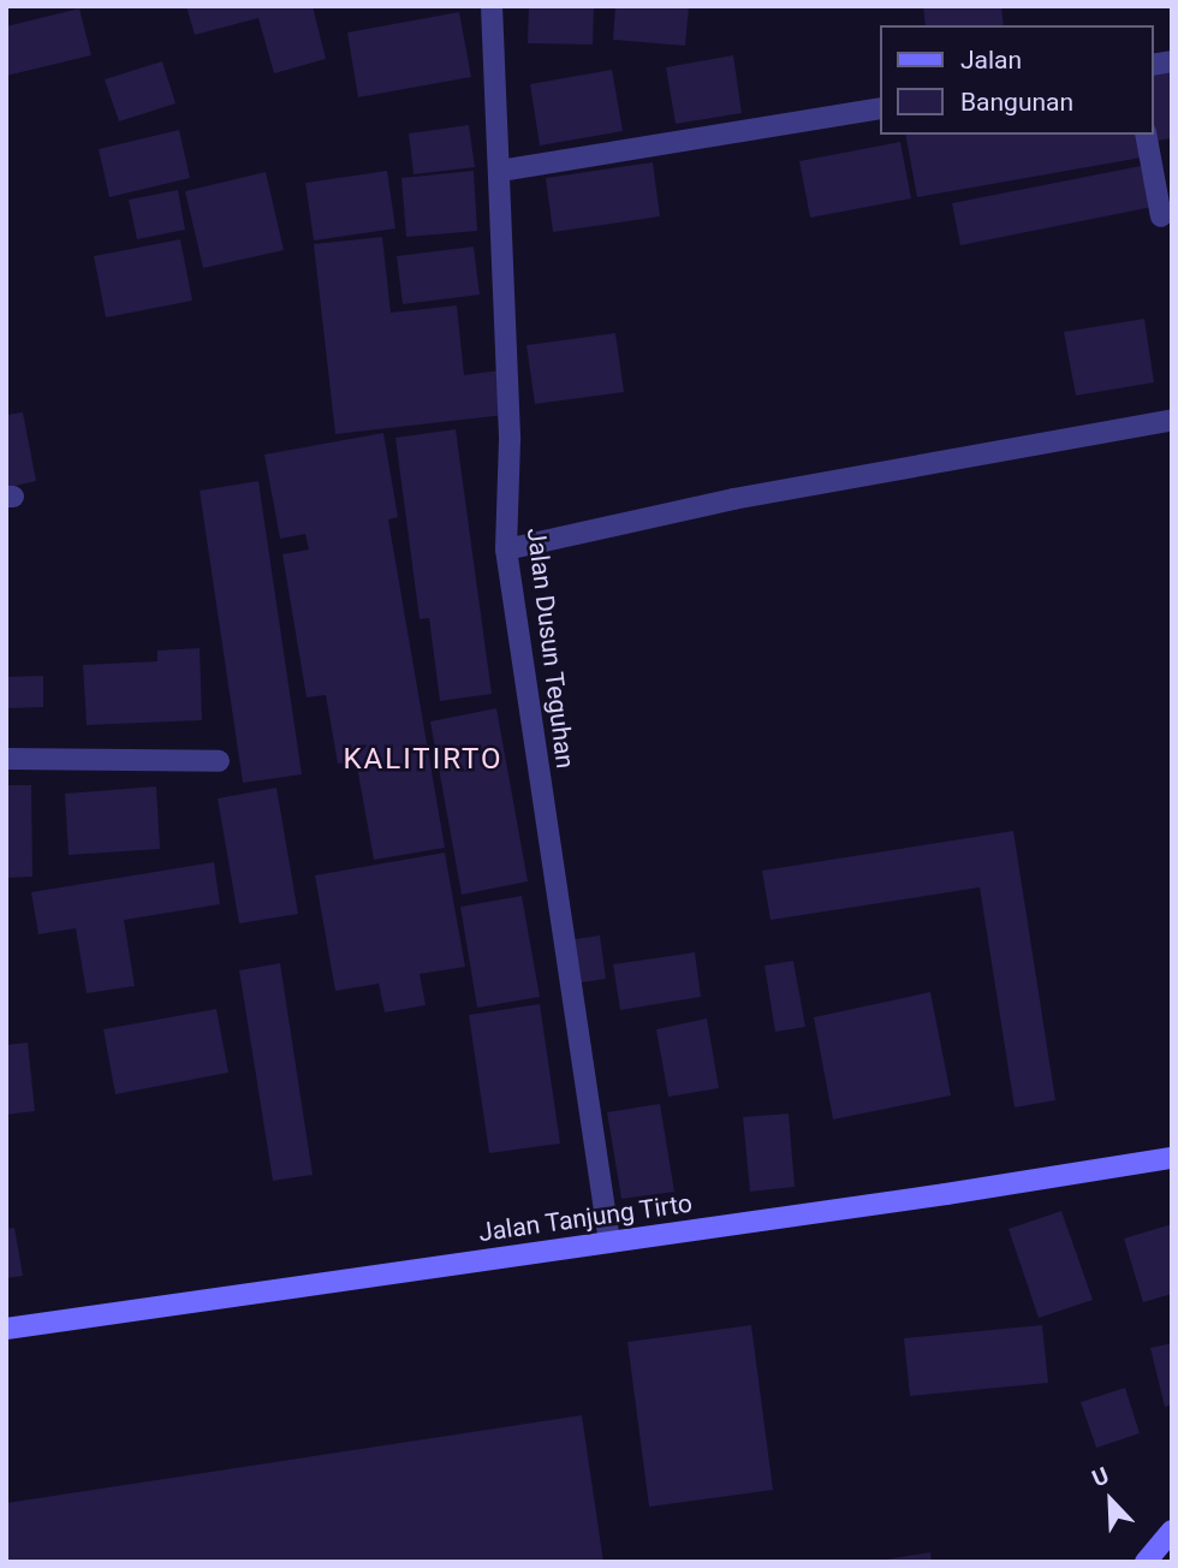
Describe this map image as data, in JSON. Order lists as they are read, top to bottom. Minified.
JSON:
{"streets":{"street":["Jalan Dusun Teguhan","Jalan Tanjung Tirto"]},"crossings":[["Jalan Dusun Teguhan","Jalan Tanjung Tirto"]],"districts":["KALITIRTO"],"legend":["Jalan","Bangunan"],"north":"top left"}
